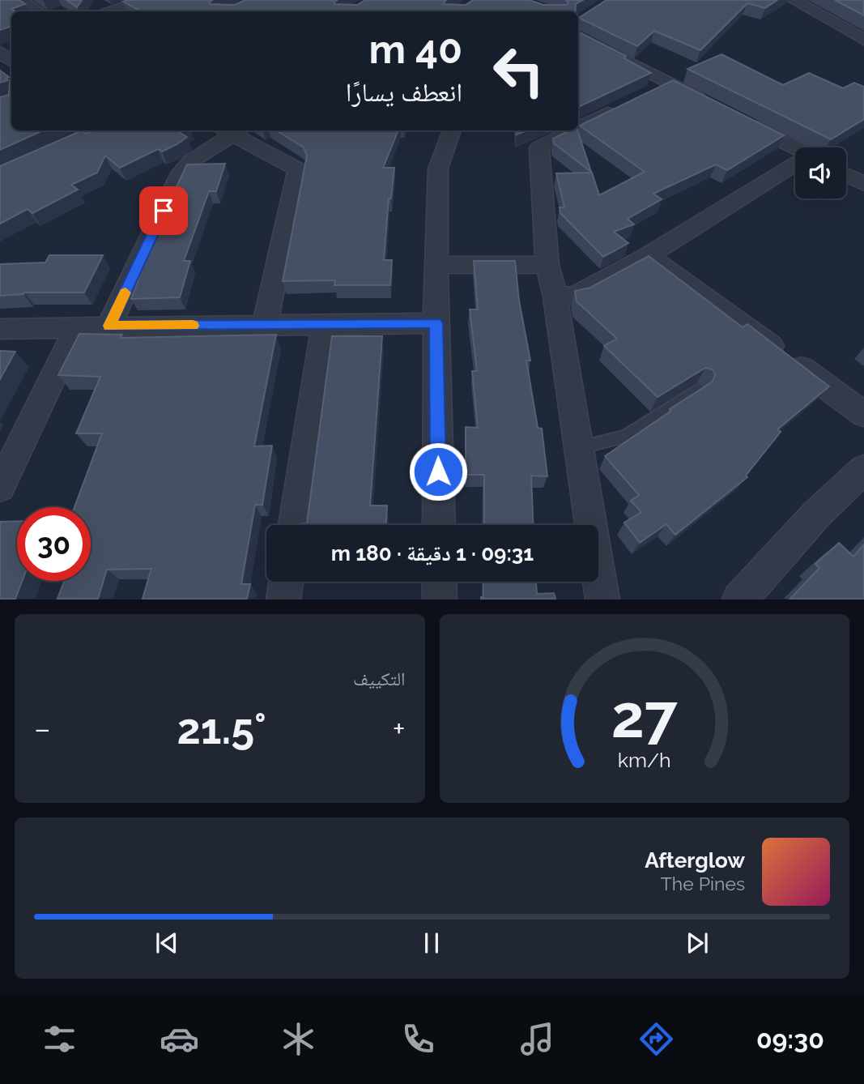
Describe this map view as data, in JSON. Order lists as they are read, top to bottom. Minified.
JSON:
{"page":{"turn":["40 m","انعطف يسارًا"],"limit":"30","trip":"09:31 · 1 دقيقة · 180 m","tile":"التكييف","heat":["−","21.5°","+"],"song":["Afterglow","The Pines"],"tabs":"09:30","gauge":["27","km/h"]}}
